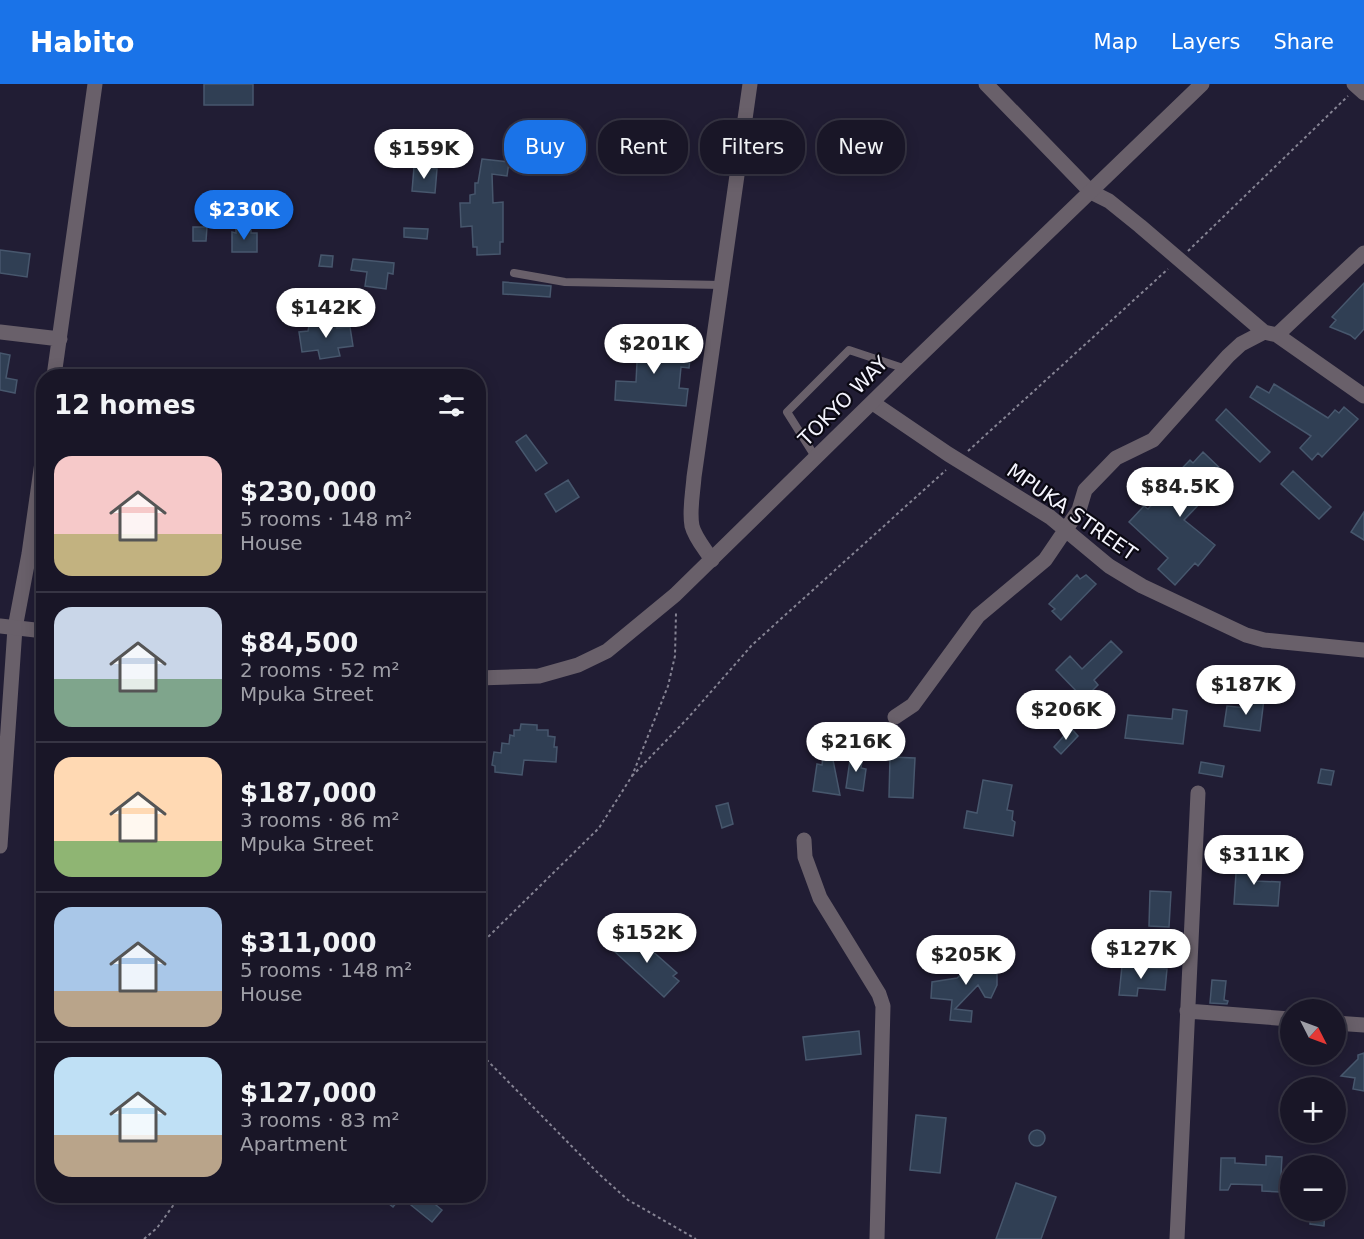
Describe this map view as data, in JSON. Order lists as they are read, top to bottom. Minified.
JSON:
{"streets":{"street":["TOKYO WAY","MPUKA STREET"]},"crossings":[["TOKYO WAY","MPUKA STREET"]],"north":"bottom right","page":{"header":"Habito","nav":["Map","Layers","Share"],"chip":["Buy","Rent","Filters","New"],"price":["$159K","$230K","$142K","$201K","$84.5K","$187K","$206K","$216K","$311K","$152K","$127K","$205K"],"heading":"12 homes","list":[{"name":"$230,000","note":"5 rooms · 148 m² · House"},{"name":"$84,500","note":"2 rooms · 52 m² · Mpuka Street"},{"name":"$187,000","note":"3 rooms · 86 m² · Mpuka Street"},{"name":"$311,000","note":"5 rooms · 148 m² · House"},{"name":"$127,000","note":"3 rooms · 83 m² · Apartment"}],"map_buttons":["+","−"]}}
